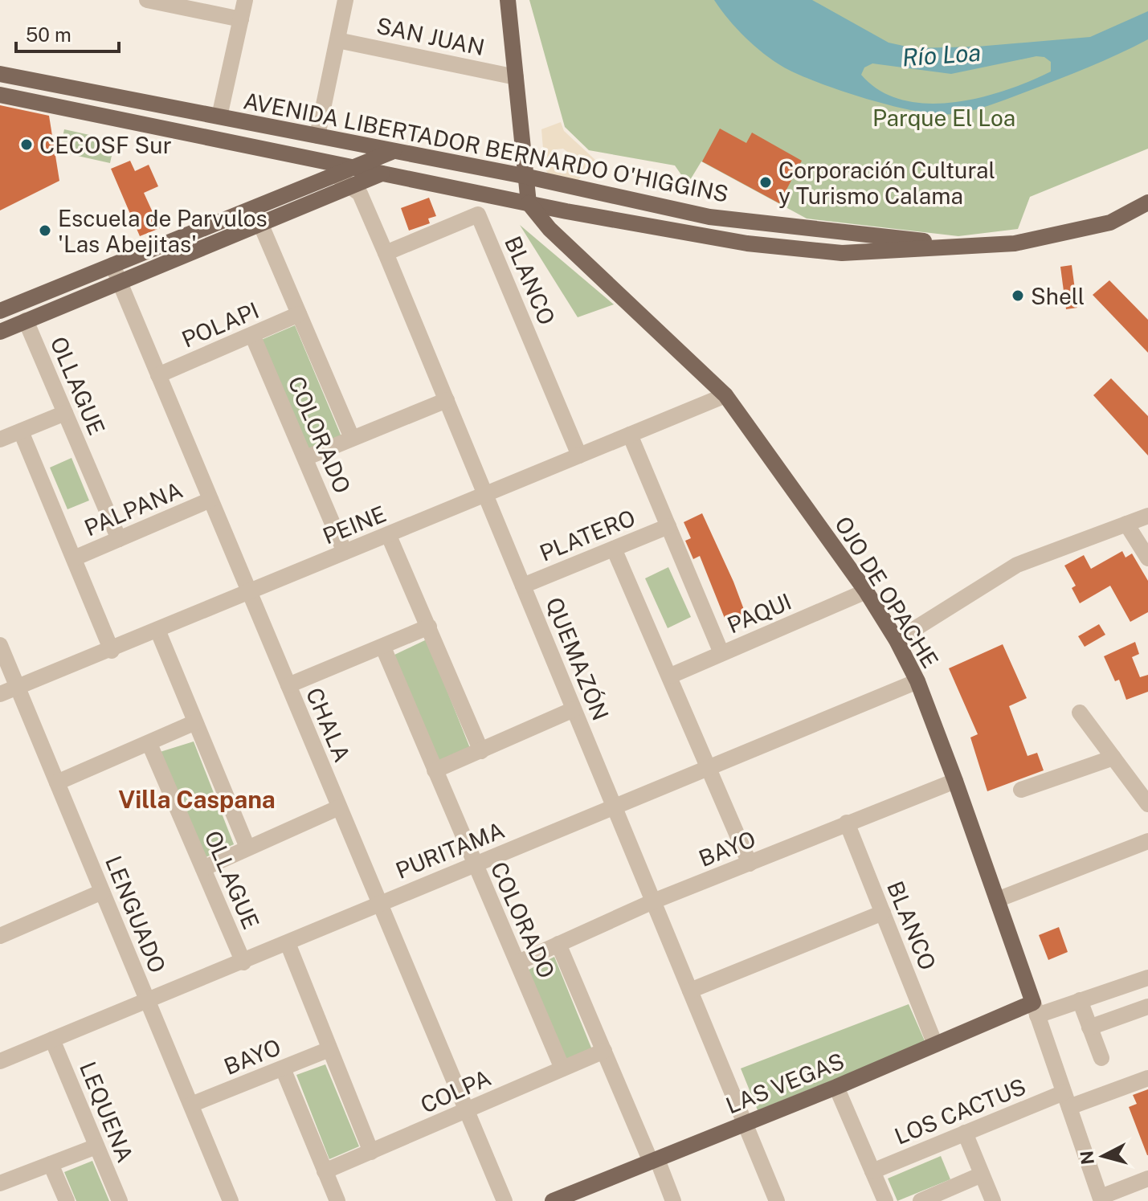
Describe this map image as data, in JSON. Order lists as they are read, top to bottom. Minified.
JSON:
{"streets":{"main road":["AVENIDA LIBERTADOR BERNARDO O'HIGGINS","OJO DE OPACHE","LAS VEGAS"],"street":["SAN JUAN","BLANCO","POLAPI","OLLAGUE","COLORADO","PALPANA","PEINE","PLATERO","PAQUI","QUEMAZÓN","CHALA","BAYO","PURITAMA","LENGUADO","COLPA","LOS CACTUS","LEQUENA"]},"crossings":[["AVENIDA LIBERTADOR BERNARDO O'HIGGINS","OJO DE OPACHE"],["AVENIDA LIBERTADOR BERNARDO O'HIGGINS","QUEMAZÓN"],["BLANCO","PEINE"],["BLANCO","QUEMAZÓN"],["BLANCO","BAYO"],["BLANCO","LAS VEGAS"],["POLAPI","COLORADO"],["POLAPI","CHALA"],["OLLAGUE","PALPANA"],["OLLAGUE","PEINE"],["OLLAGUE","BAYO"],["OLLAGUE","PURITAMA"],["OLLAGUE","COLPA"],["COLORADO","PEINE"],["COLORADO","BAYO"],["COLORADO","PURITAMA"],["COLORADO","LAS VEGAS"],["COLORADO","COLPA"],["PALPANA","CHALA"],["PEINE","OJO DE OPACHE"],["PEINE","QUEMAZÓN"],["PEINE","CHALA"],["PEINE","LENGUADO"],["PLATERO","QUEMAZÓN"],["OJO DE OPACHE","PAQUI"],["OJO DE OPACHE","BAYO"],["OJO DE OPACHE","PURITAMA"],["OJO DE OPACHE","LAS VEGAS"],["OJO DE OPACHE","LOS CACTUS"],["QUEMAZÓN","BAYO"],["QUEMAZÓN","PURITAMA"],["QUEMAZÓN","LAS VEGAS"],["CHALA","PURITAMA"],["CHALA","COLPA"],["BAYO","LENGUADO"],["PURITAMA","LENGUADO"],["PURITAMA","LEQUENA"]],"districts":["Villa Caspana"],"water":["Río Loa"],"parks":["Parque El Loa"],"places":["CECOSF Sur","Corporación Cultural y Turismo Calama","Escuela de Parvulos 'Las Abejitas'","Shell"],"scale_bar":"50 m","north":"left"}
